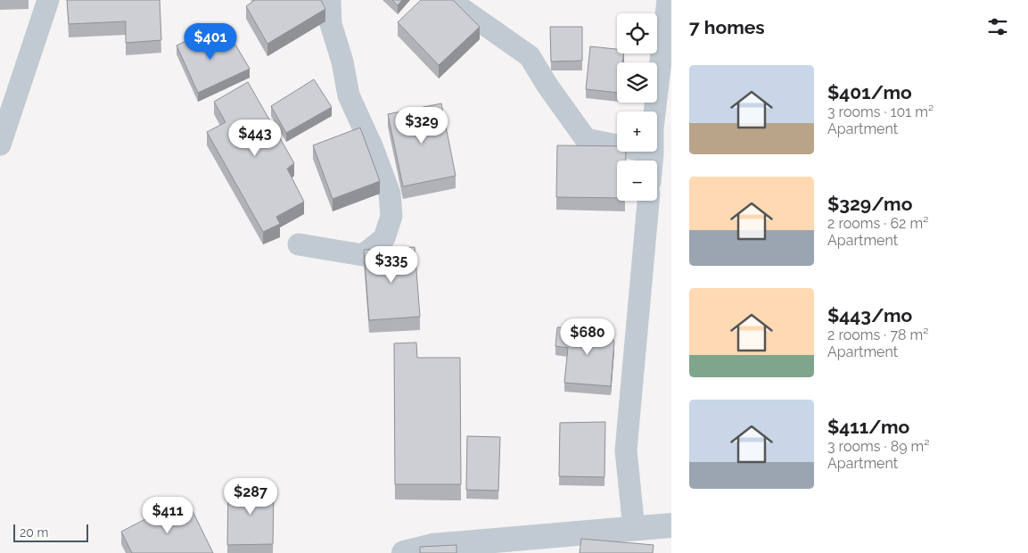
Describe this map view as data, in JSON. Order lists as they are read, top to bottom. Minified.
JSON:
{"scale_bar":"20 m","page":{"heading":"7 homes","map_buttons":["+","−"],"price":["$401","$329","$443","$335","$680","$287","$411"],"list":[{"name":"$401/mo","note":"3 rooms · 101 m² · Apartment"},{"name":"$329/mo","note":"2 rooms · 62 m² · Apartment"},{"name":"$443/mo","note":"2 rooms · 78 m² · Apartment"},{"name":"$411/mo","note":"3 rooms · 89 m² · Apartment"}],"scale":"20 m"}}
